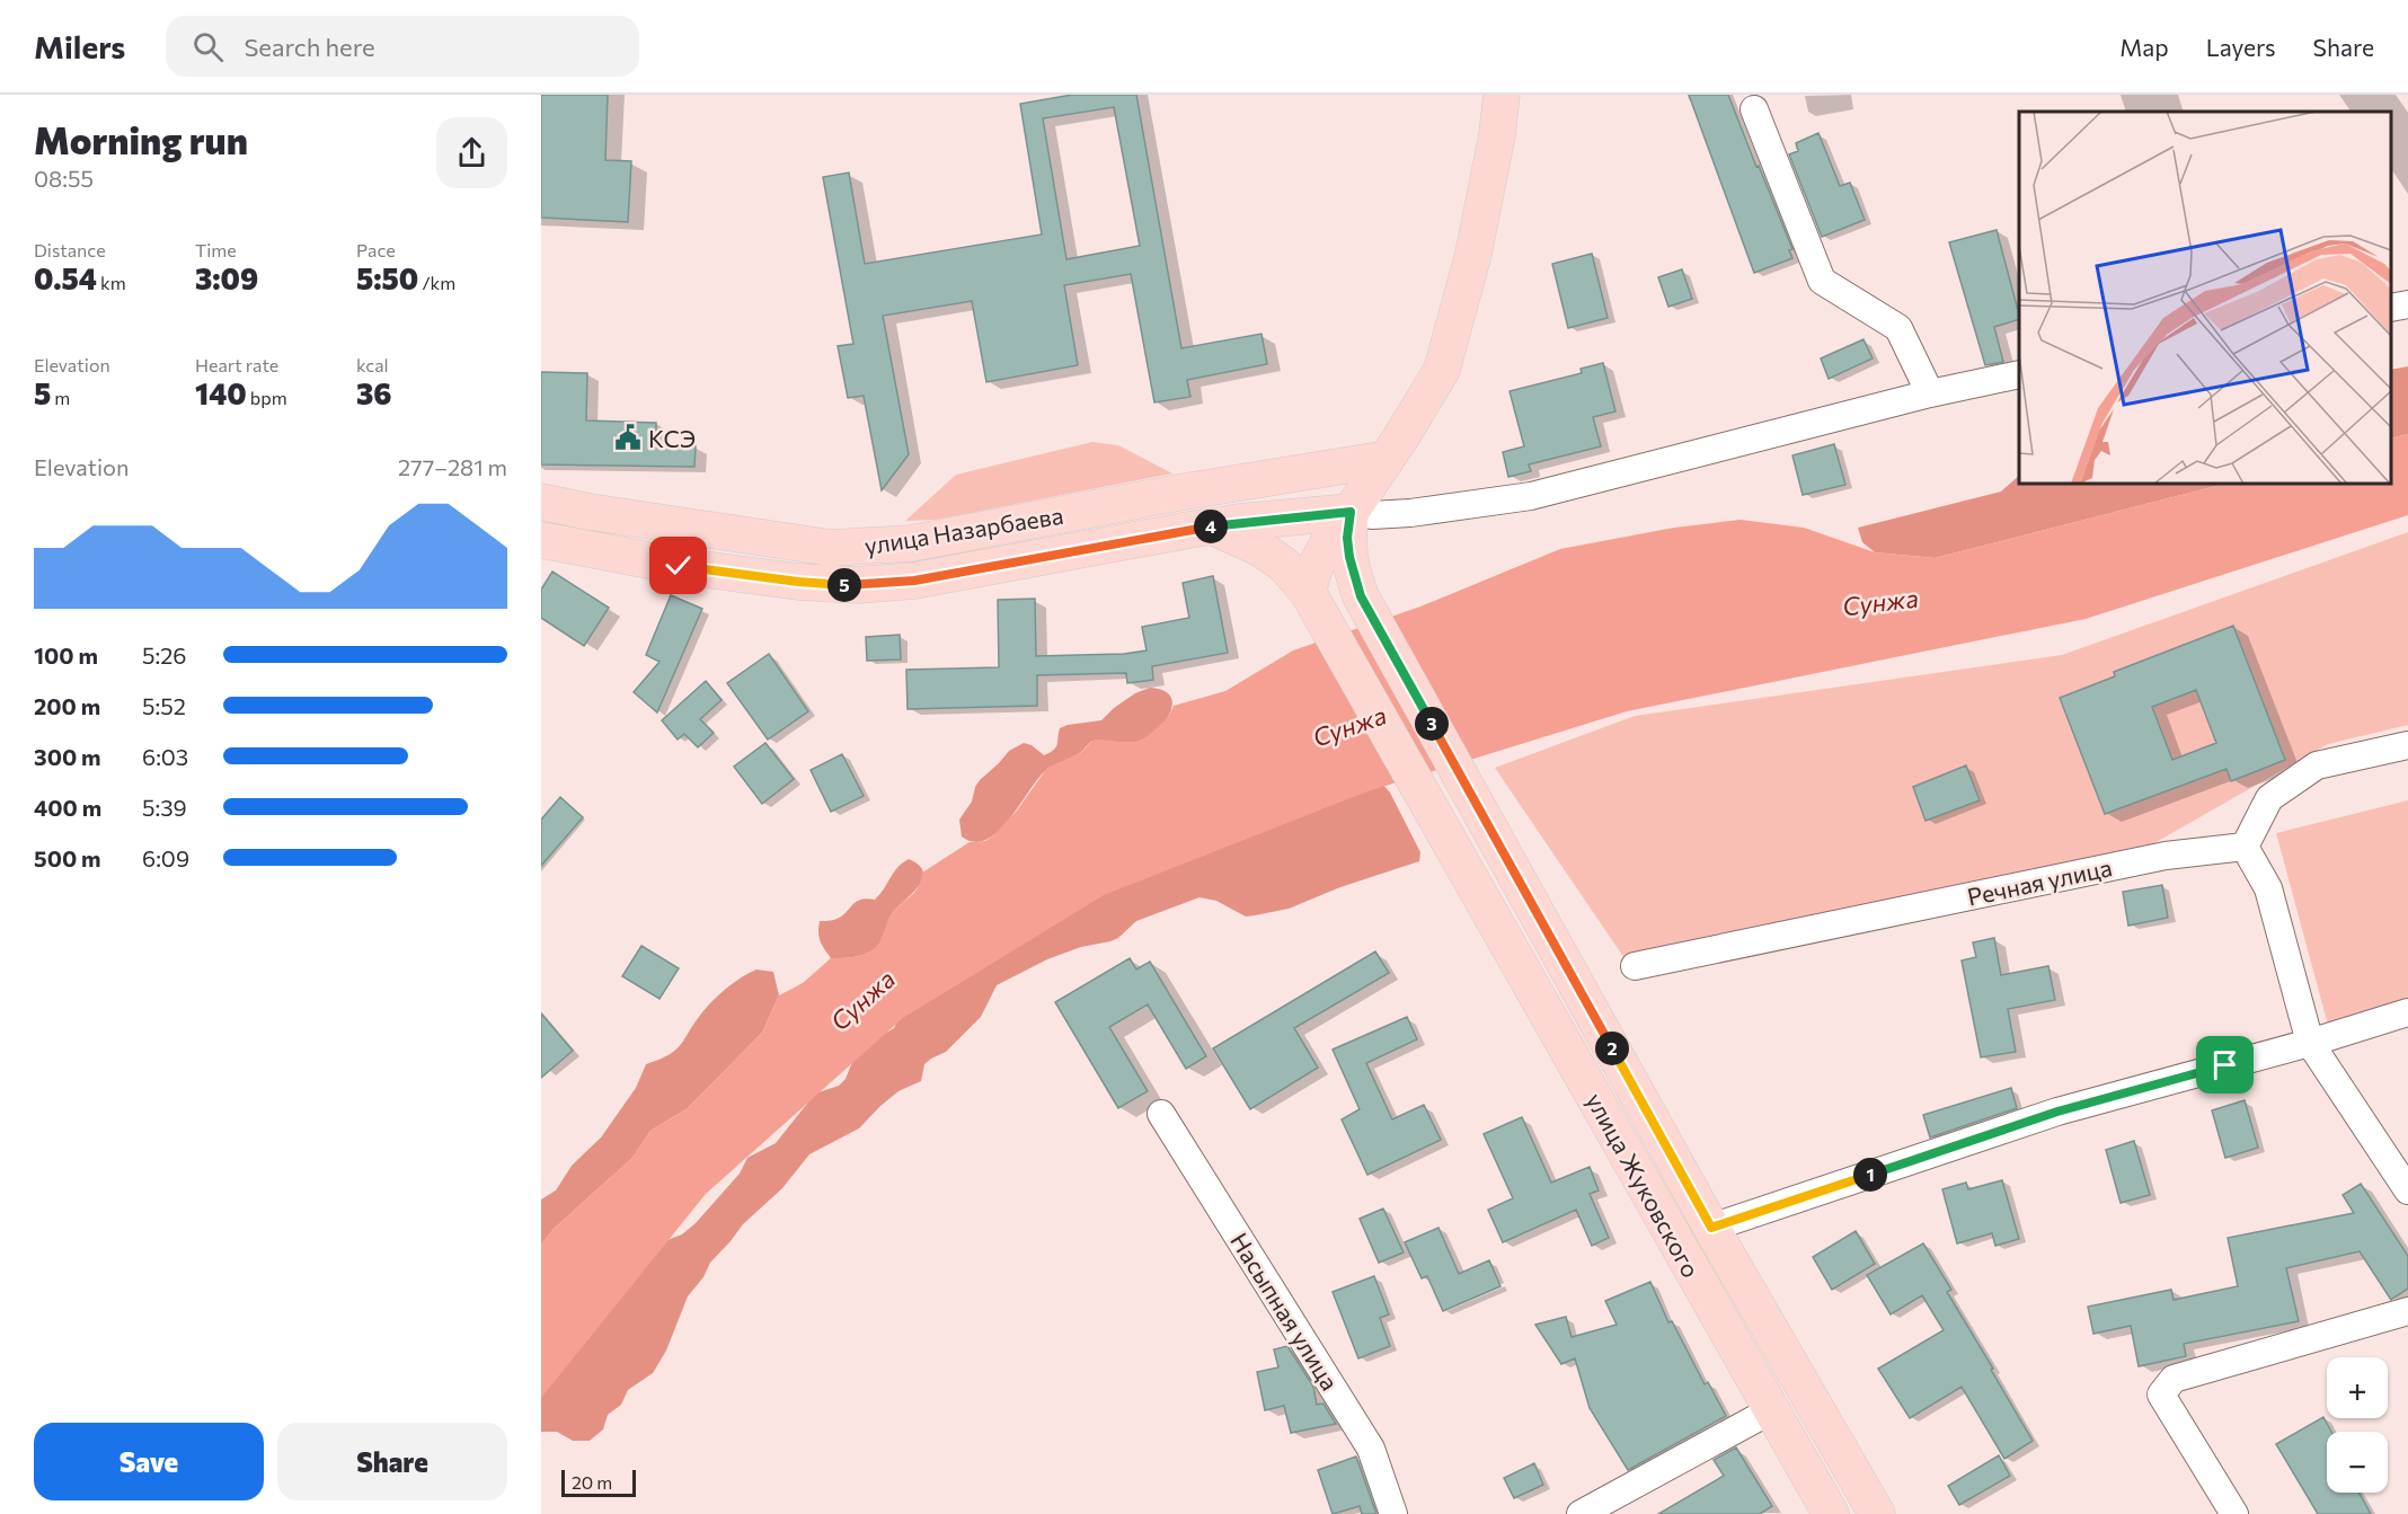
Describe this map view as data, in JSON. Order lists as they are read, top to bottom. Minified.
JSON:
{"streets":{"main road":["улица Назарбаева","улица Жуковского"],"street":["Речная улица","Насыпная улица"]},"crossings":[["улица Назарбаева","улица Жуковского"]],"water":["Сунжа"],"places":{"public building":["КСЭ"]},"scale_bar":"20 m","page":{"header":"Milers","search":"Search here","nav":["Map","Layers","Share"],"heading":["Morning run","08:55"],"stats":[["Distance","0.54 km"],["Time","3:09"],["Pace","5:50 /km"],["Elevation","5 m"],["Heart rate","140 bpm"],["kcal","36"]],"chart":["Elevation","277–281 m"],"pins":["4","5","3","2","1"],"list":[{"name":"100 m","note":"5:26"},{"name":"200 m","note":"5:52"},{"name":"300 m","note":"6:03"},{"name":"400 m","note":"5:39"},{"name":"500 m","note":"6:09"}],"map_buttons":["+","−"],"buttons":["Save","Share"],"scale":"20 m"}}
